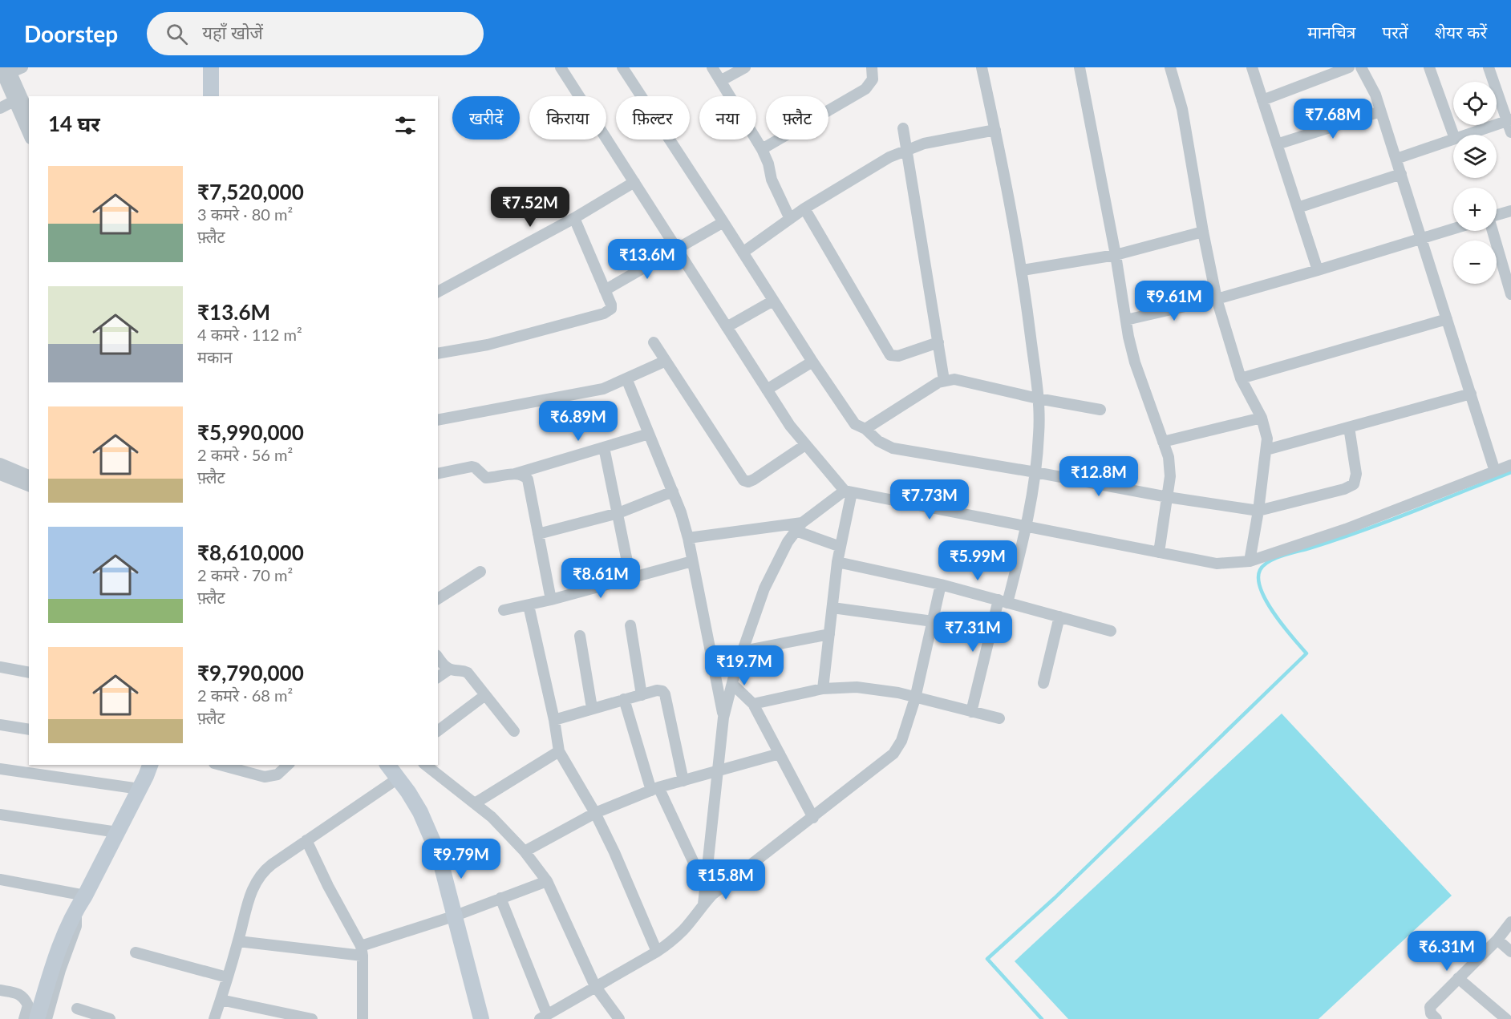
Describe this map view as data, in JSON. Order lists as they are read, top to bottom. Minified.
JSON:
{"page":{"header":"Doorstep","search":"यहाँ खोजें","nav":["मानचित्र","परतें","शेयर करें"],"map_buttons":["+","−"],"chip":["खरीदें","किराया","फ़िल्टर","नया","फ़्लैट"],"heading":"14 घर","price":["₹7.68M","₹7.52M","₹13.6M","₹9.61M","₹6.89M","₹12.8M","₹7.73M","₹5.99M","₹8.61M","₹7.31M","₹19.7M","₹9.79M","₹15.8M","₹6.31M"],"list":[{"name":"₹7,520,000","note":"3 कमरे · 80 m² · फ़्लैट"},{"name":"₹13.6M","note":"4 कमरे · 112 m² · मकान"},{"name":"₹5,990,000","note":"2 कमरे · 56 m² · फ़्लैट"},{"name":"₹8,610,000","note":"2 कमरे · 70 m² · फ़्लैट"},{"name":"₹9,790,000","note":"2 कमरे · 68 m² · फ़्लैट"}]}}
